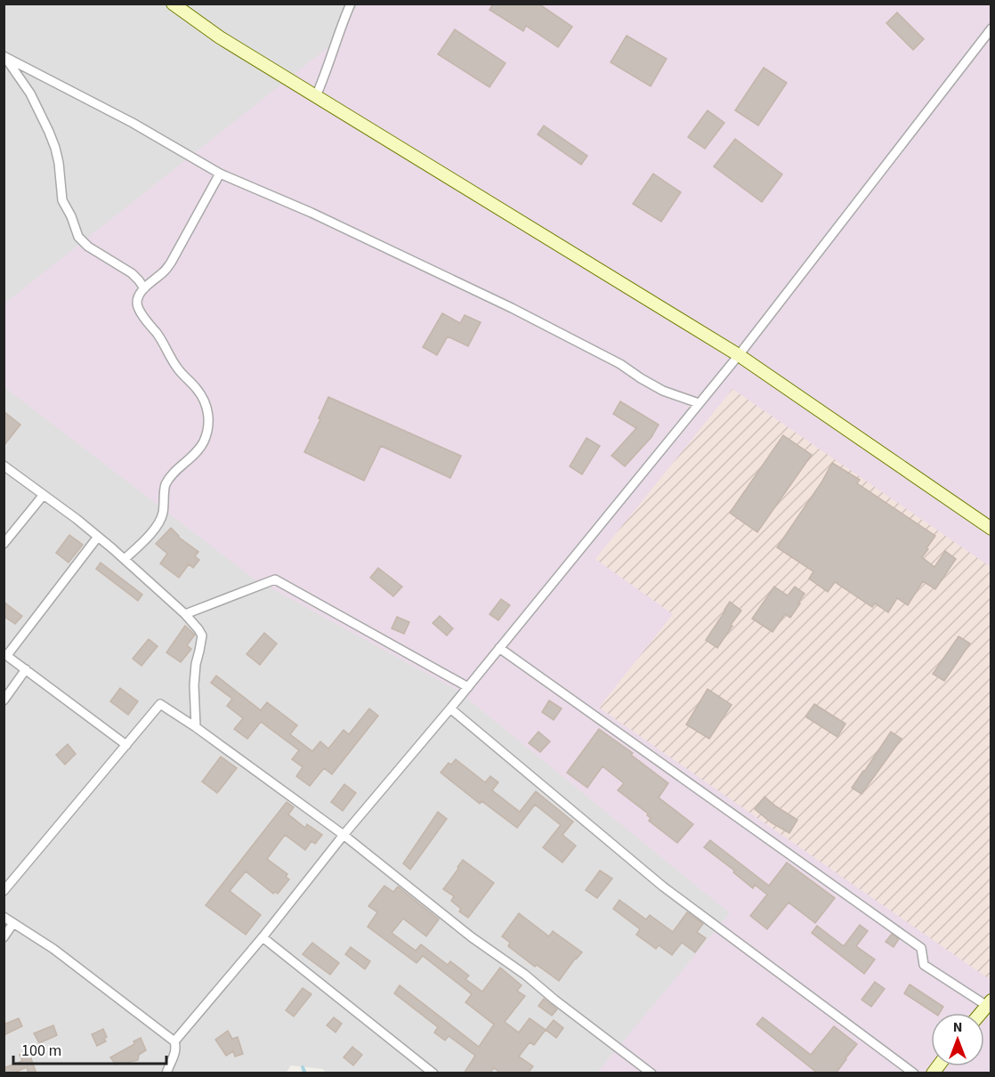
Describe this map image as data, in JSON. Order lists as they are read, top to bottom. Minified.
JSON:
{"scale_bar":"100 m","north":"top"}
